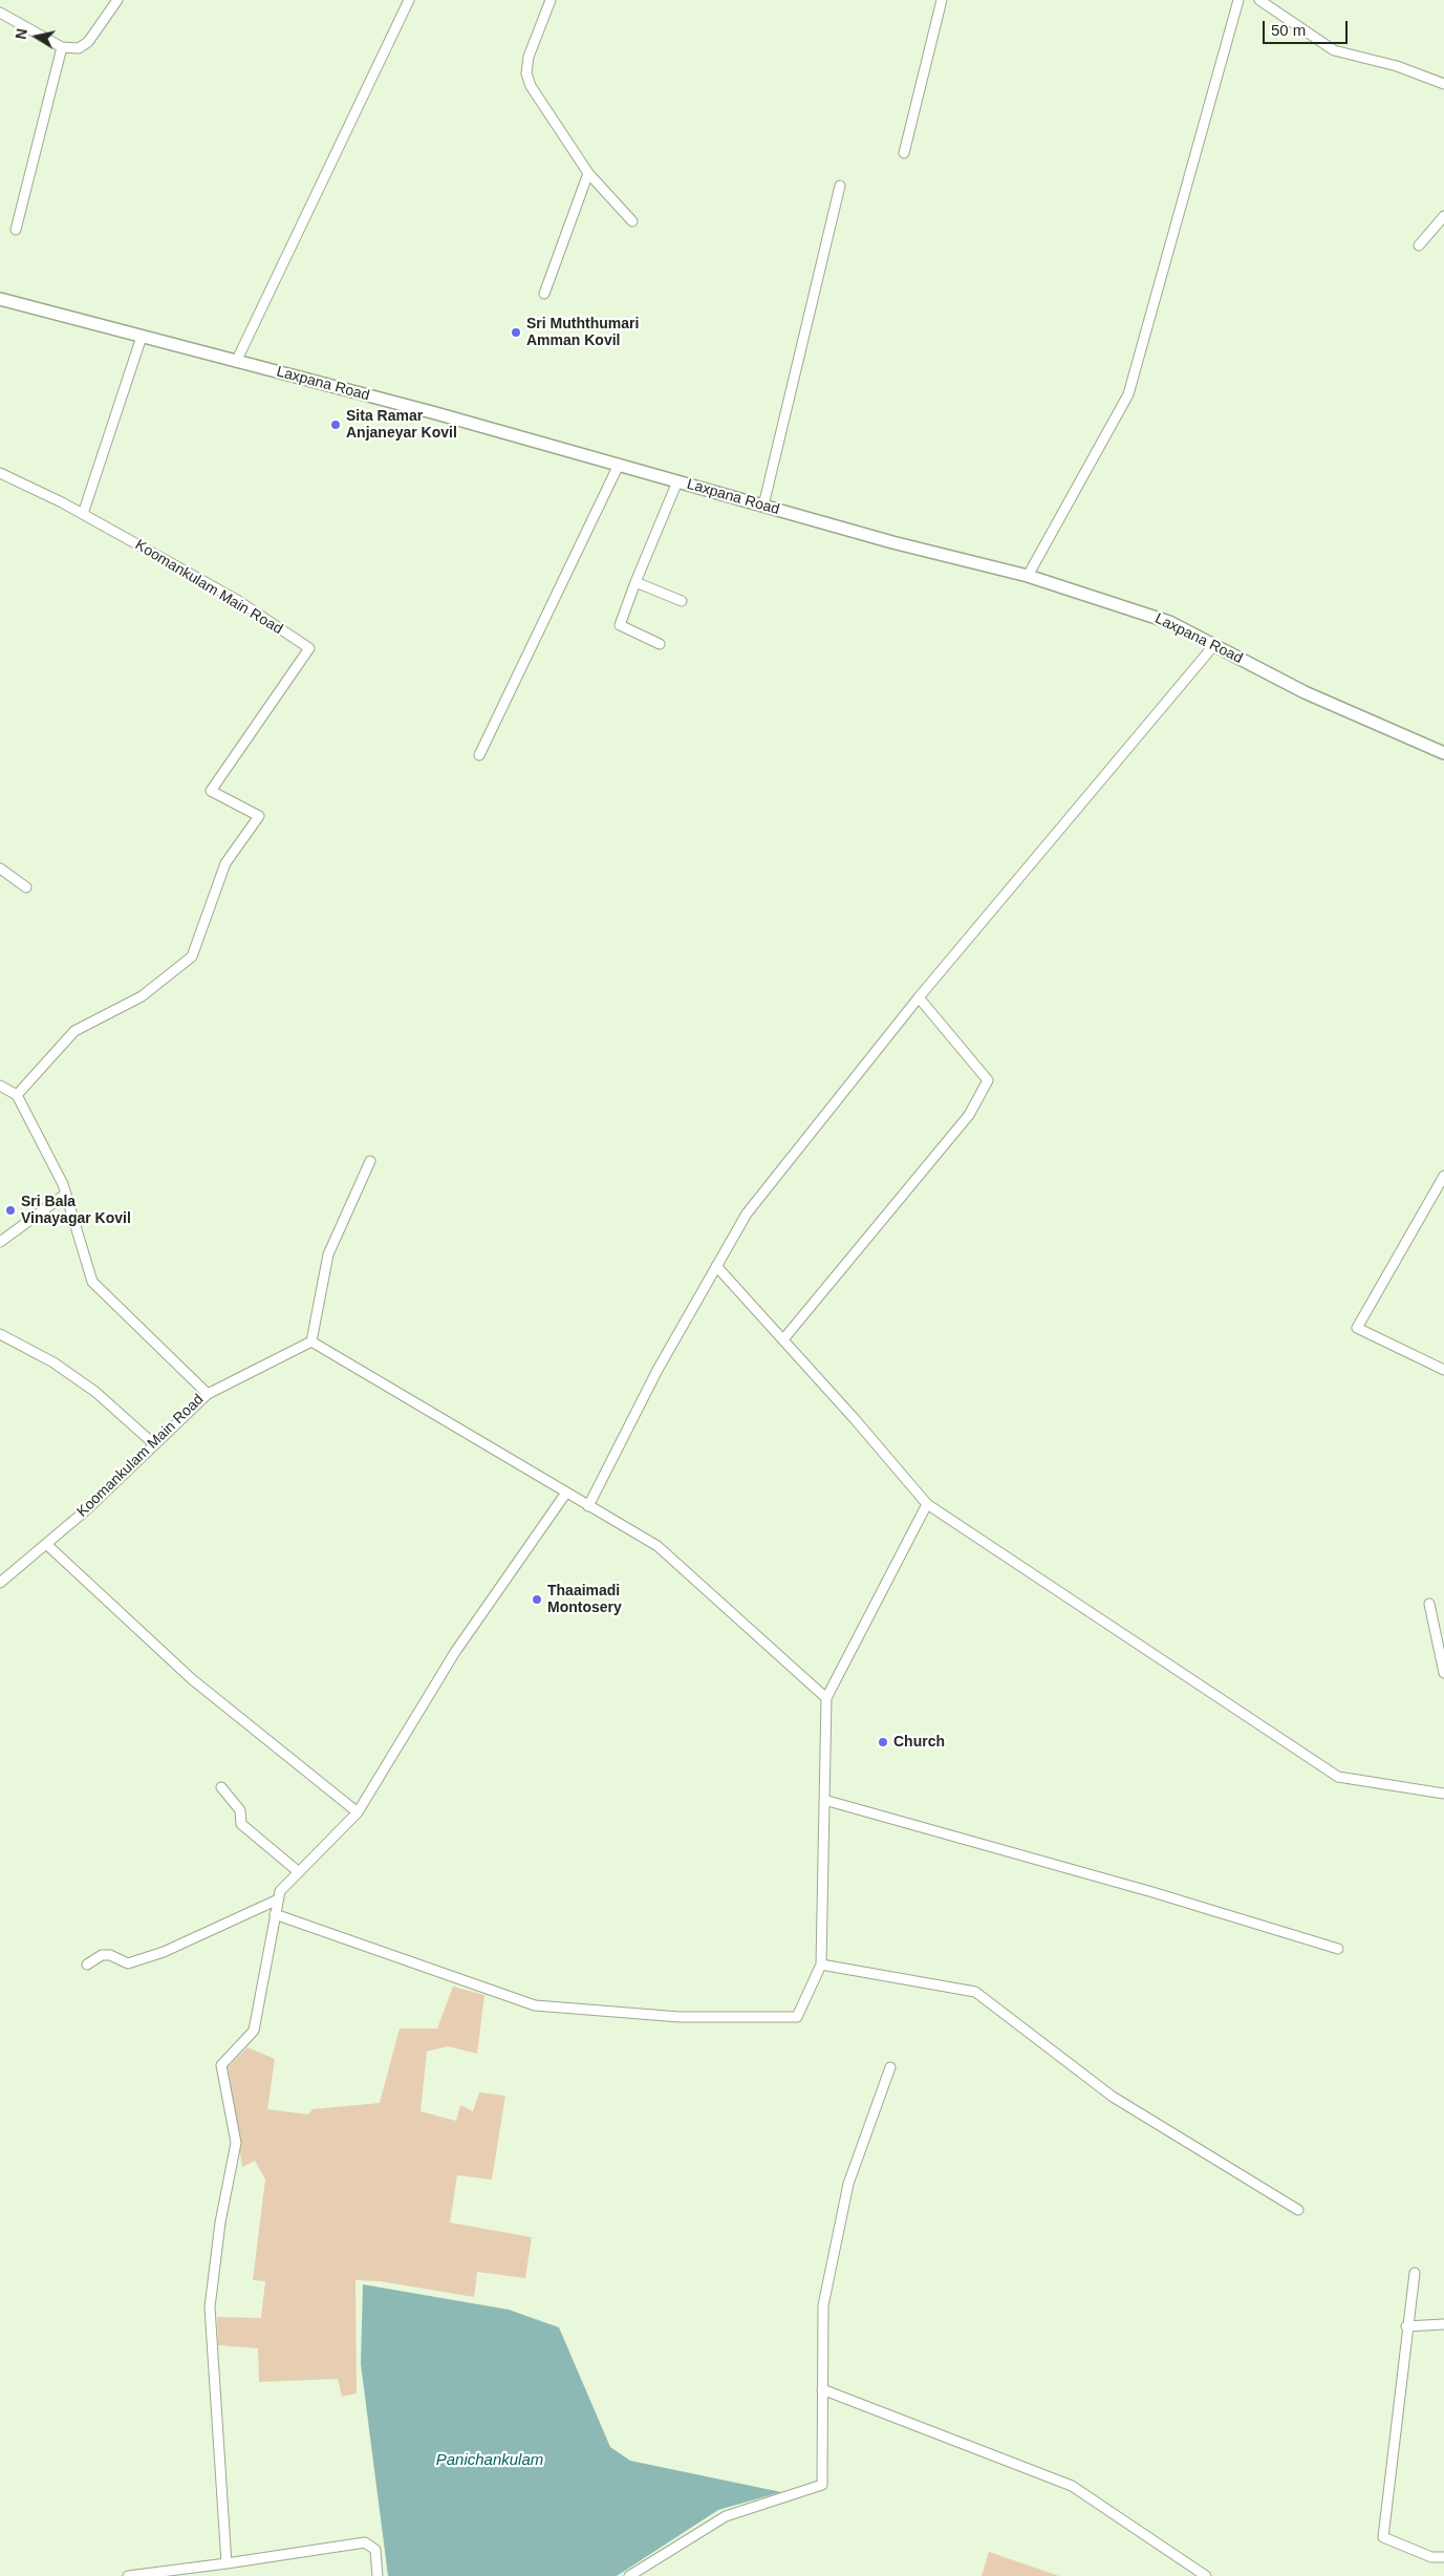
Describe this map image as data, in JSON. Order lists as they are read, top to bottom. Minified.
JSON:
{"streets":{"street":["Laxpana Road","Koomankulam Main Road"]},"water":["Panichankulam"],"places":["Sri Muththumari Amman Kovil","Sita Ramar Anjaneyar Kovil","Sri Bala Vinayagar Kovil","Thaaimadi Montosery","Church"],"scale_bar":"50 m","north":"left"}
